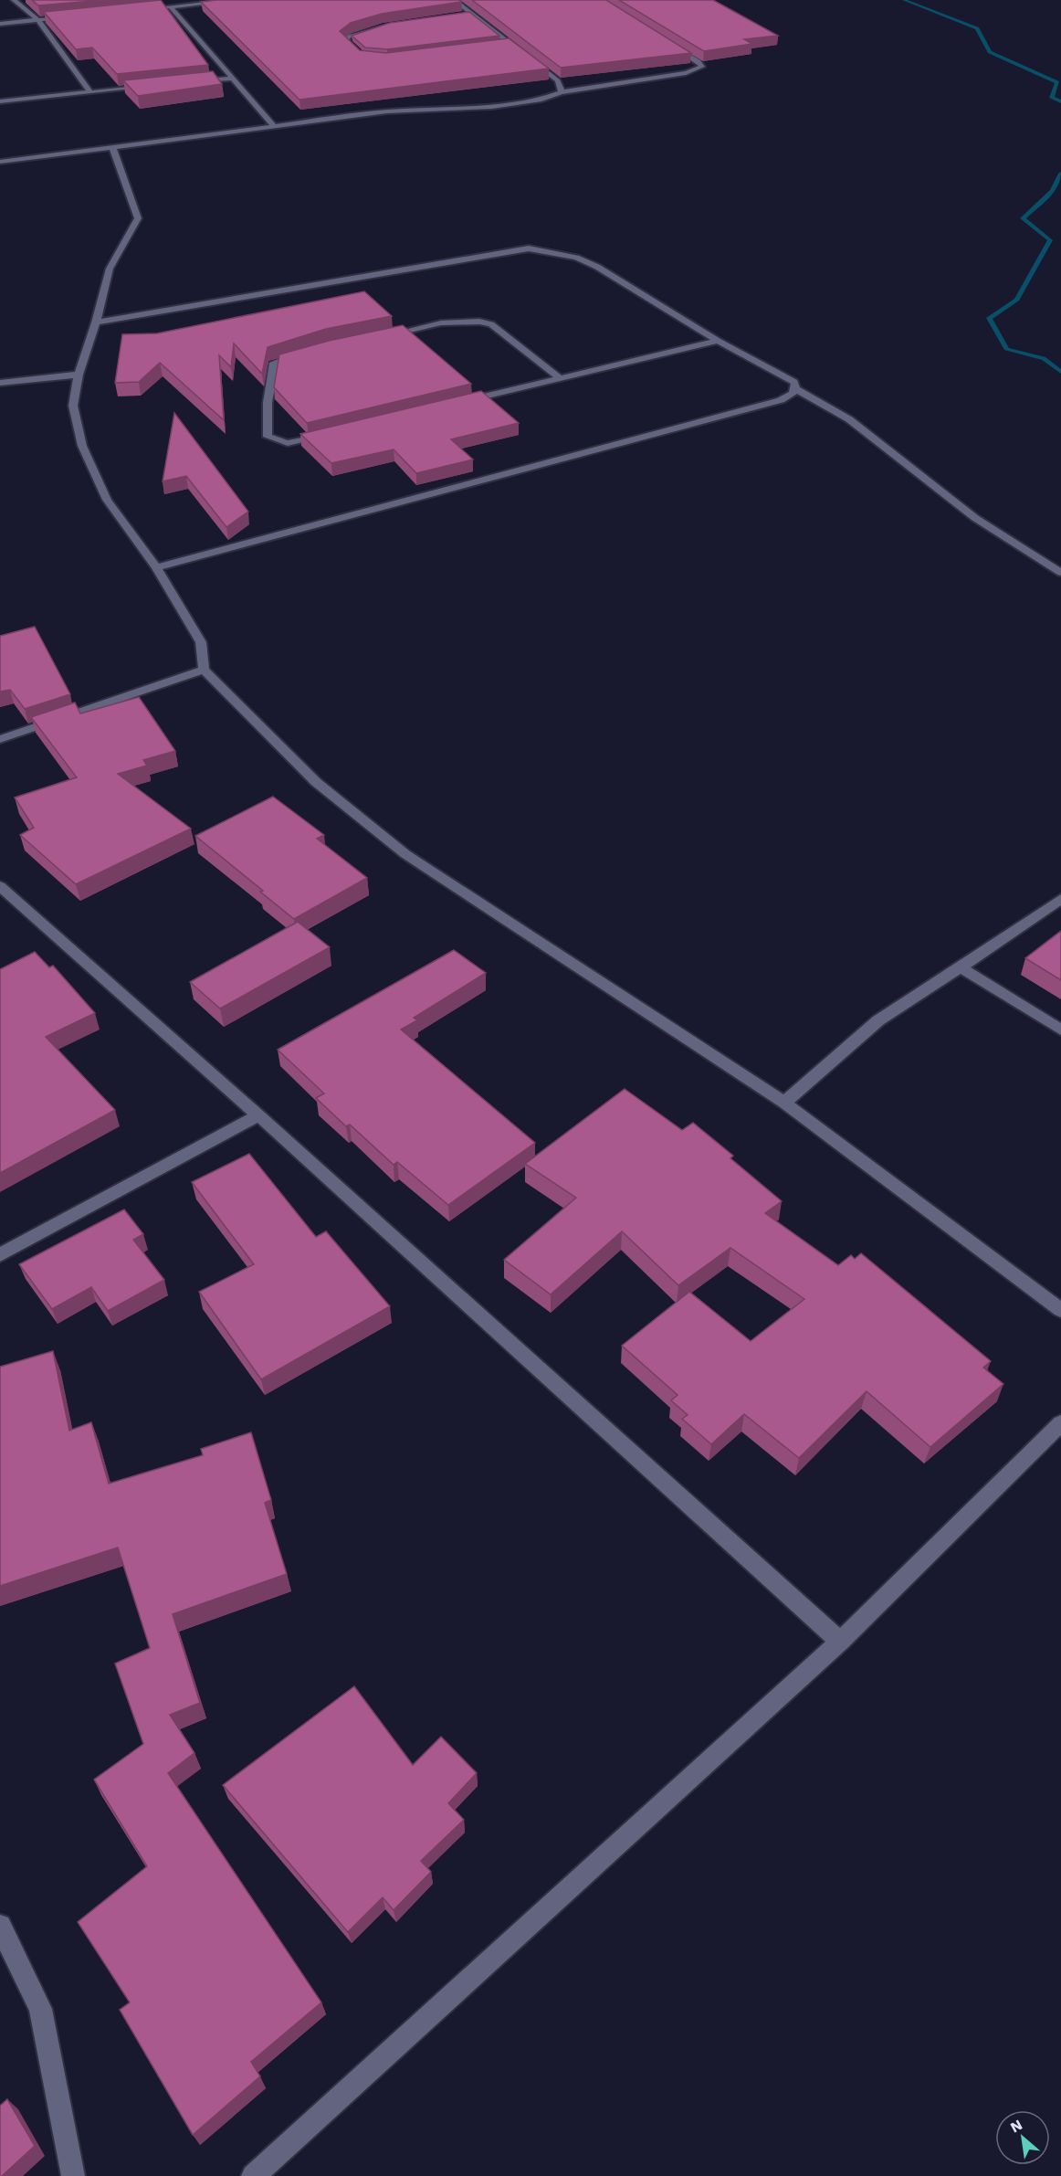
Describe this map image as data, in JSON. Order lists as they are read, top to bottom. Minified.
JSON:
{"north":"top left"}
